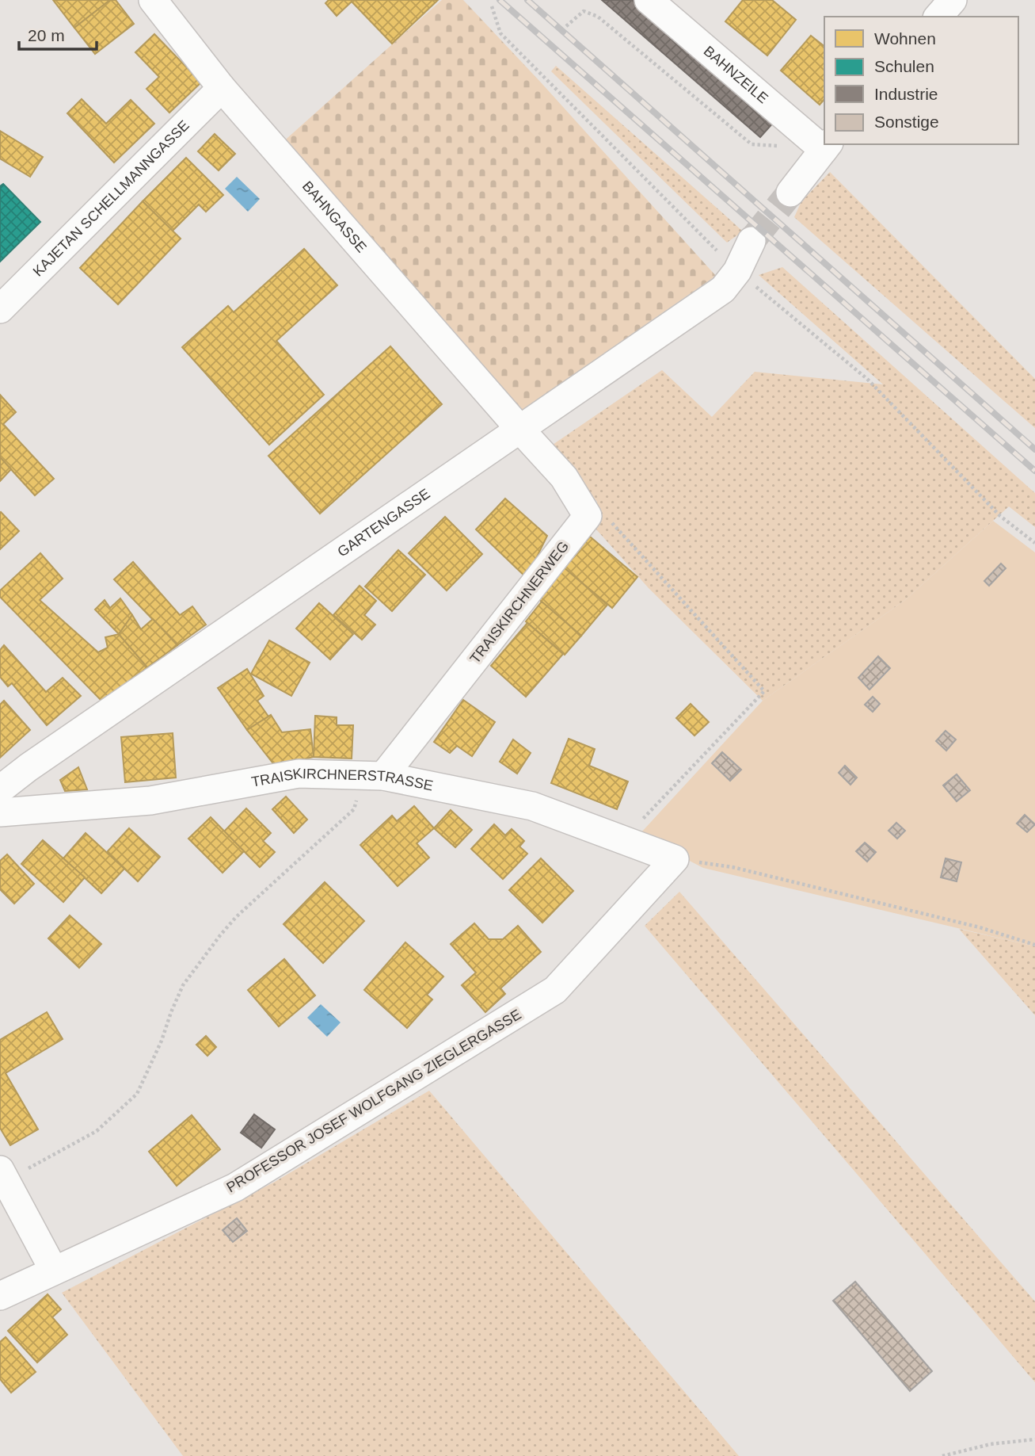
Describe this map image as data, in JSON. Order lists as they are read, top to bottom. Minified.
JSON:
{"streets":{"street":["BAHNZEILE","KAJETAN SCHELLMANNGASSE","BAHNGASSE","GARTENGASSE","TRAISKIRCHNERWEG","TRAISKIRCHNERSTRASSE","PROFESSOR JOSEF WOLFGANG ZIEGLERGASSE"]},"crossings":[["KAJETAN SCHELLMANNGASSE","BAHNGASSE"],["BAHNGASSE","GARTENGASSE"],["TRAISKIRCHNERWEG","TRAISKIRCHNERSTRASSE"],["TRAISKIRCHNERSTRASSE","PROFESSOR JOSEF WOLFGANG ZIEGLERGASSE"]],"legend":["Wohnen","Schulen","Industrie","Sonstige"],"scale_bar":"20 m"}
